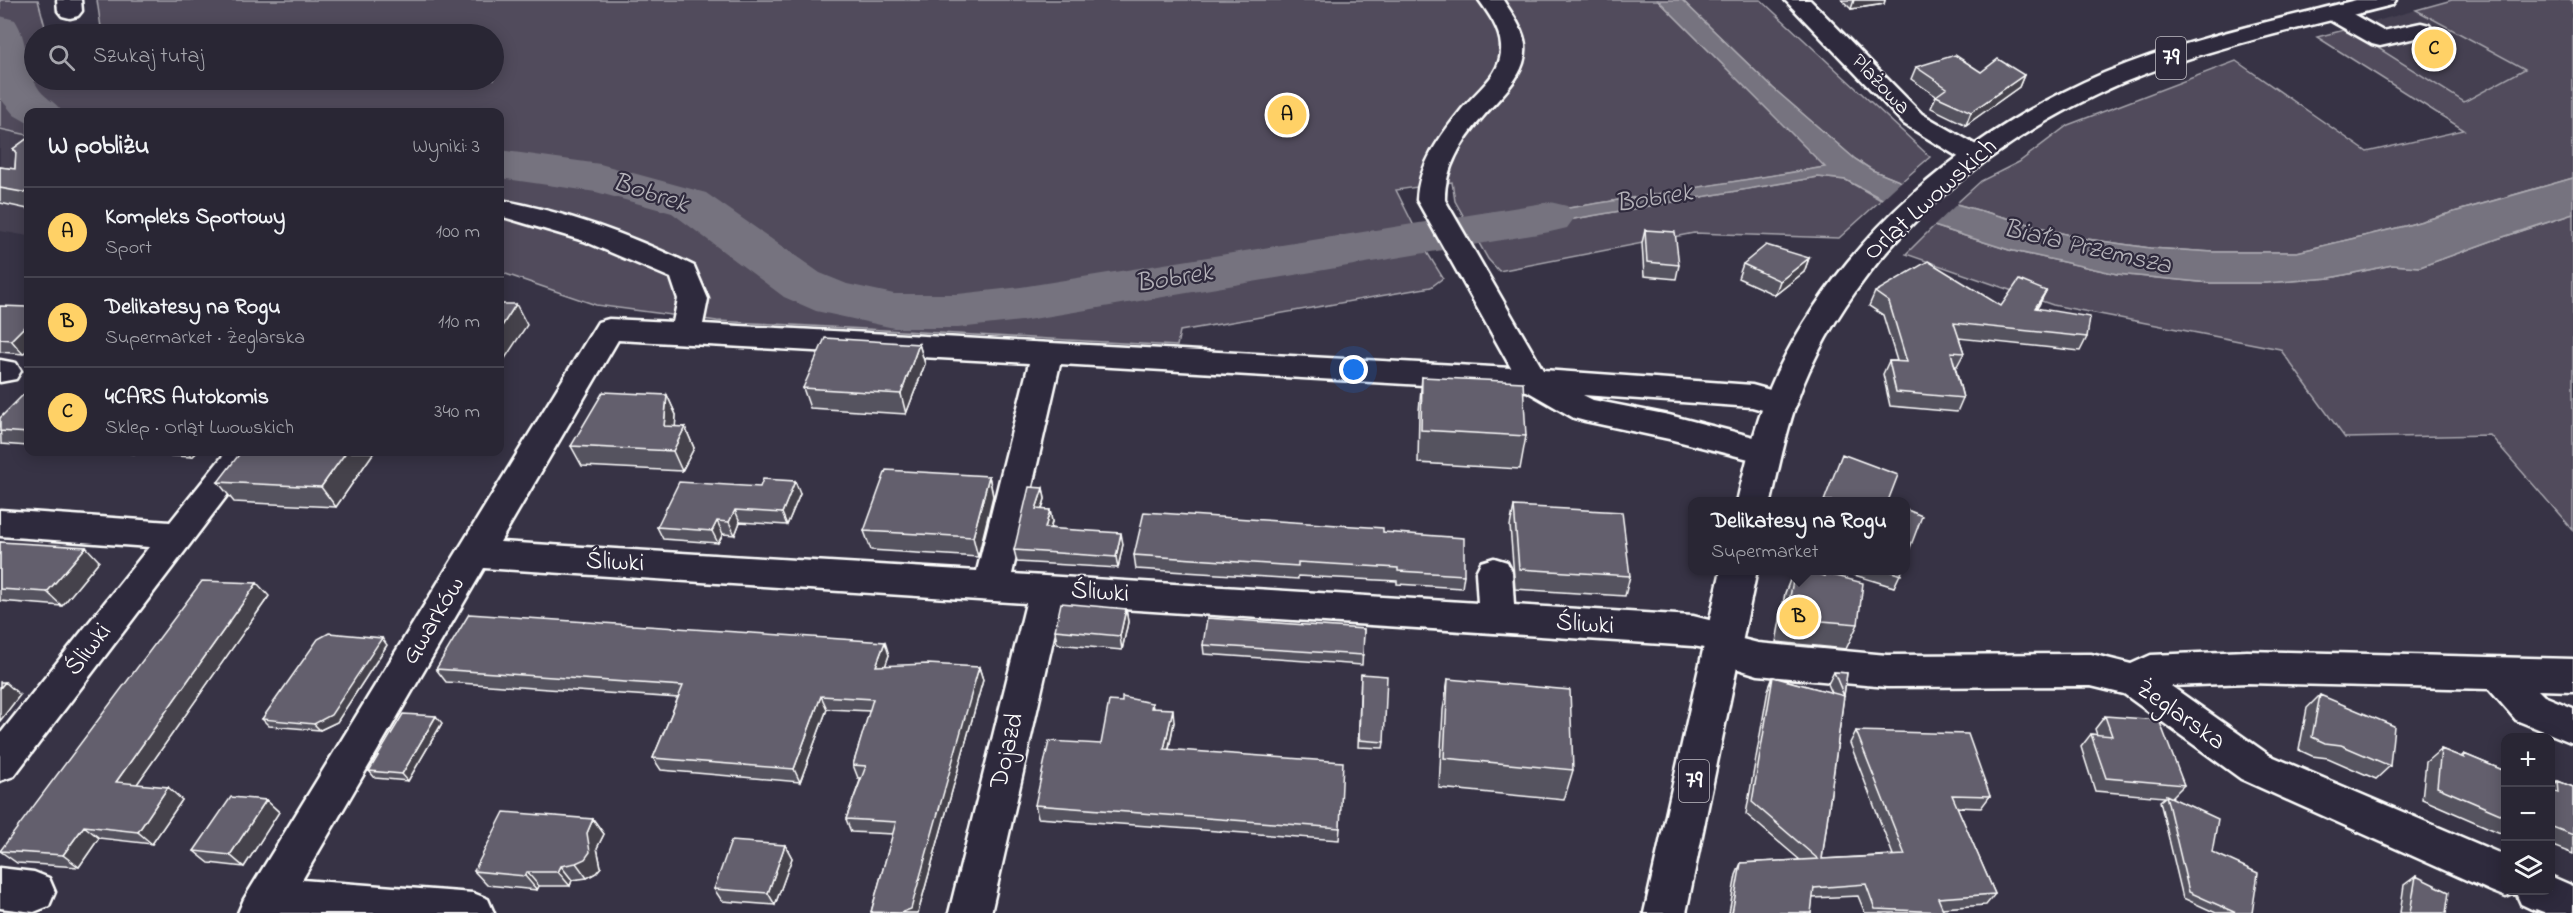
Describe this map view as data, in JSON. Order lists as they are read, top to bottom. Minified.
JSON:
{"streets":{"street":["79","Plażowa","Orląt Lwowskich","Śliwki","Gwarków","Żeglarska","Dojazd"]},"crossings":[["79","Śliwki"],["79","Żeglarska"],["Plażowa","Orląt Lwowskich"],["Śliwki","Gwarków"],["Śliwki","Żeglarska"],["Śliwki","Dojazd"]],"water":["Bobrek","Biała Przemsza"],"page":{"search":"Szukaj tutaj","pins":["C","A","B"],"heading":["W pobliżu","Wyniki: 3"],"list":[{"mark":"A","name":"Kompleks Sportowy","note":"Sport","value":"100 m"},{"mark":"B","name":"Delikatesy na Rogu","note":"Supermarket · Żeglarska","value":"110 m"},{"mark":"C","name":"4CARS Autokomis","note":"Sklep · Orląt Lwowskich","value":"340 m"}],"popup":["Delikatesy na Rogu","Supermarket"],"map_buttons":["+","−"]}}
